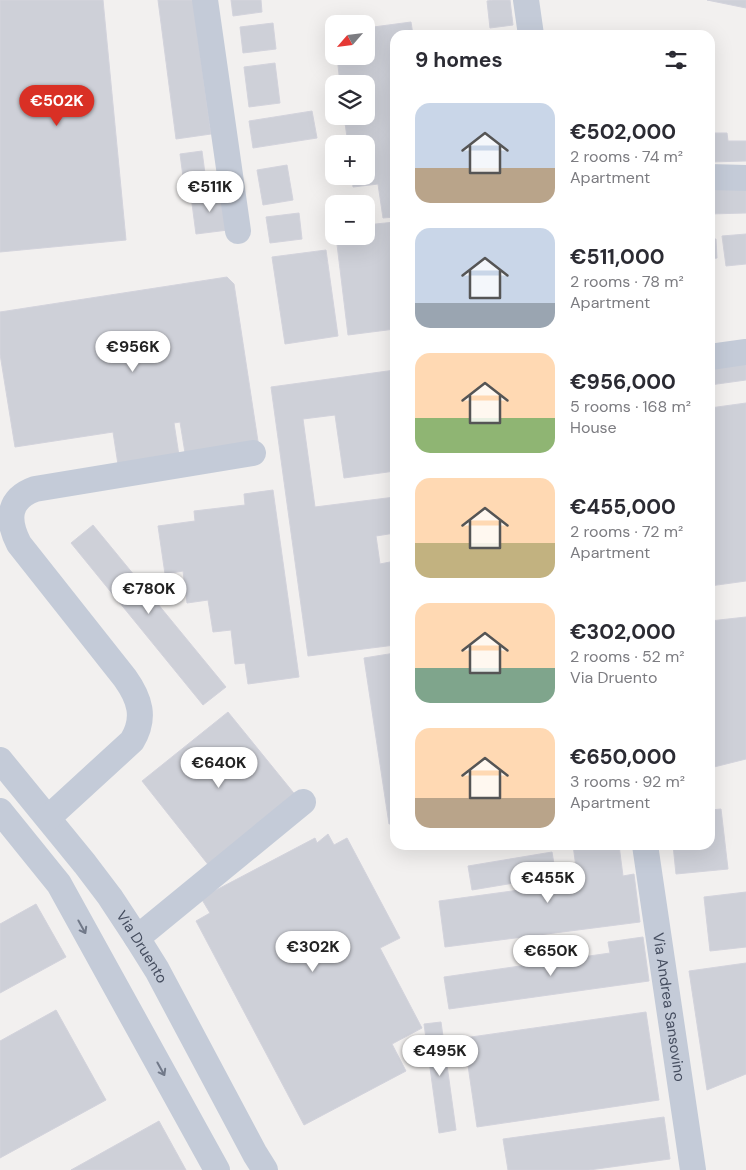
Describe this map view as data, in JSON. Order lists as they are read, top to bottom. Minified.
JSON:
{"streets":{"street":["Via Druento","Via Andrea Sansovino"]},"north":"bottom left","page":{"map_buttons":["+","−"],"heading":"9 homes","price":["€502K","€511K","€956K","€780K","€640K","€455K","€302K","€650K","€495K"],"list":[{"name":"€502,000","note":"2 rooms · 74 m² · Apartment"},{"name":"€511,000","note":"2 rooms · 78 m² · Apartment"},{"name":"€956,000","note":"5 rooms · 168 m² · House"},{"name":"€455,000","note":"2 rooms · 72 m² · Apartment"},{"name":"€302,000","note":"2 rooms · 52 m² · Via Druento"},{"name":"€650,000","note":"3 rooms · 92 m² · Apartment"}]}}
